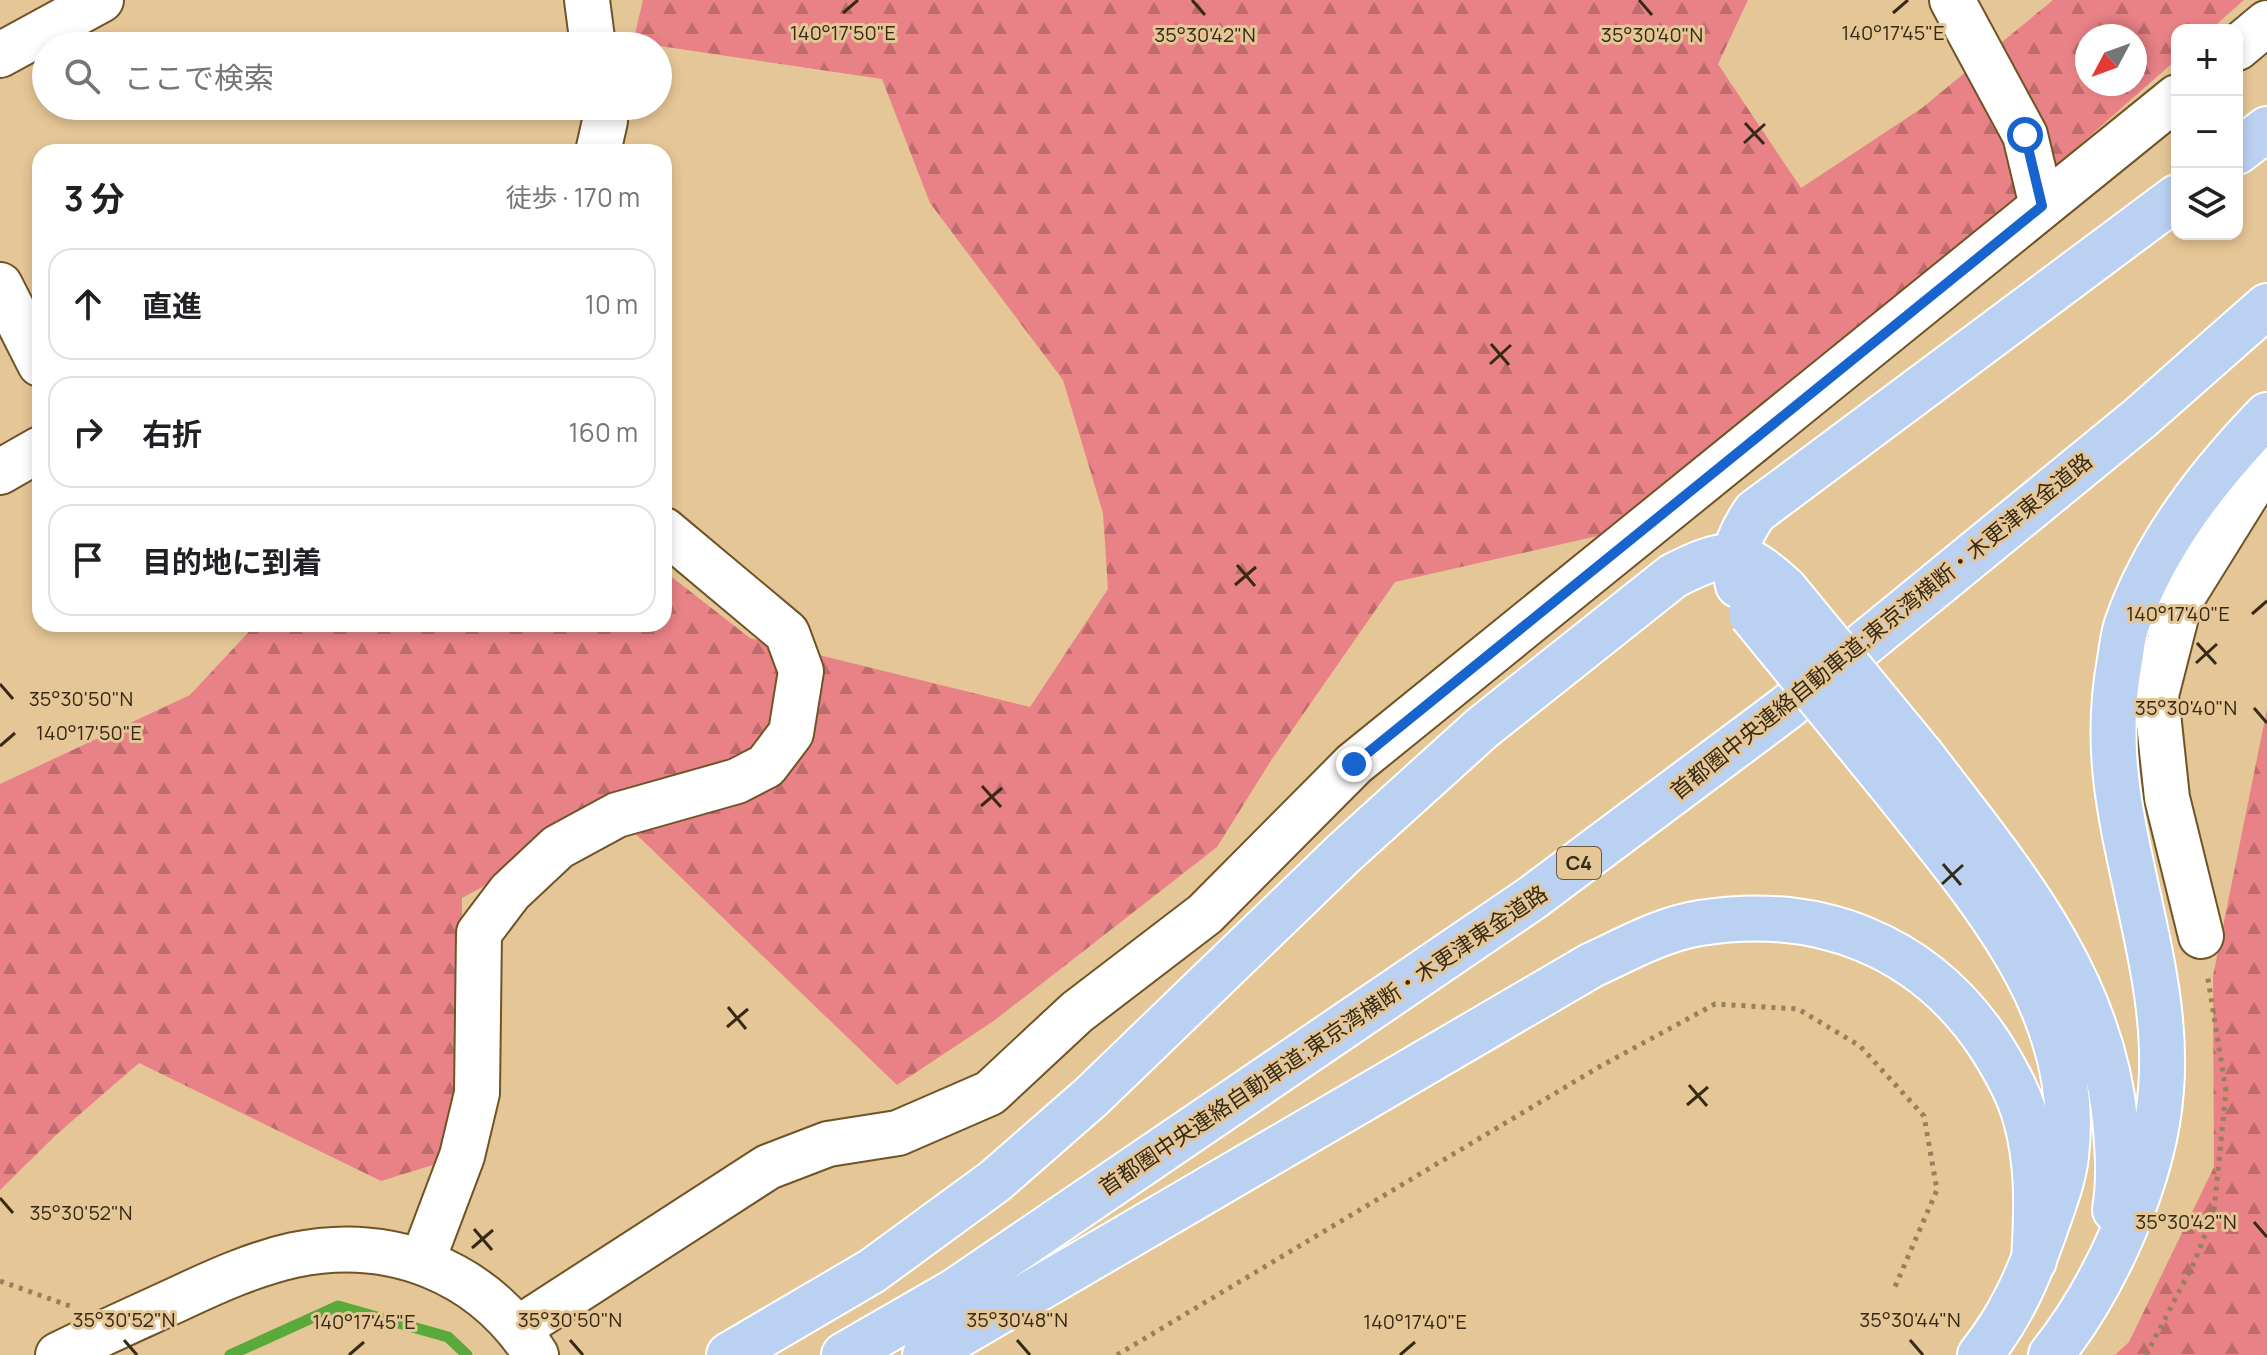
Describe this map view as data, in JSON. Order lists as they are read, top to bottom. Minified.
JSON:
{"streets":{"highway":["首都圏中央連絡自動車道;東京湾横断・木更津東金道路","C4"]},"north":"bottom left","page":{"map_buttons":["+","−"],"search":"ここで検索","heading":["3 分","徒歩 · 170 m"],"list":[["直進","10 m"],["右折","160 m"],"目的地に到着"]},"coordinates":["140°17'50\"E","140°17'45\"E","35°30'42\"N","35°30'40\"N","140°17'40\"E","35°30'50\"N","35°30'52\"N","35°30'48\"N","35°30'44\"N"]}
